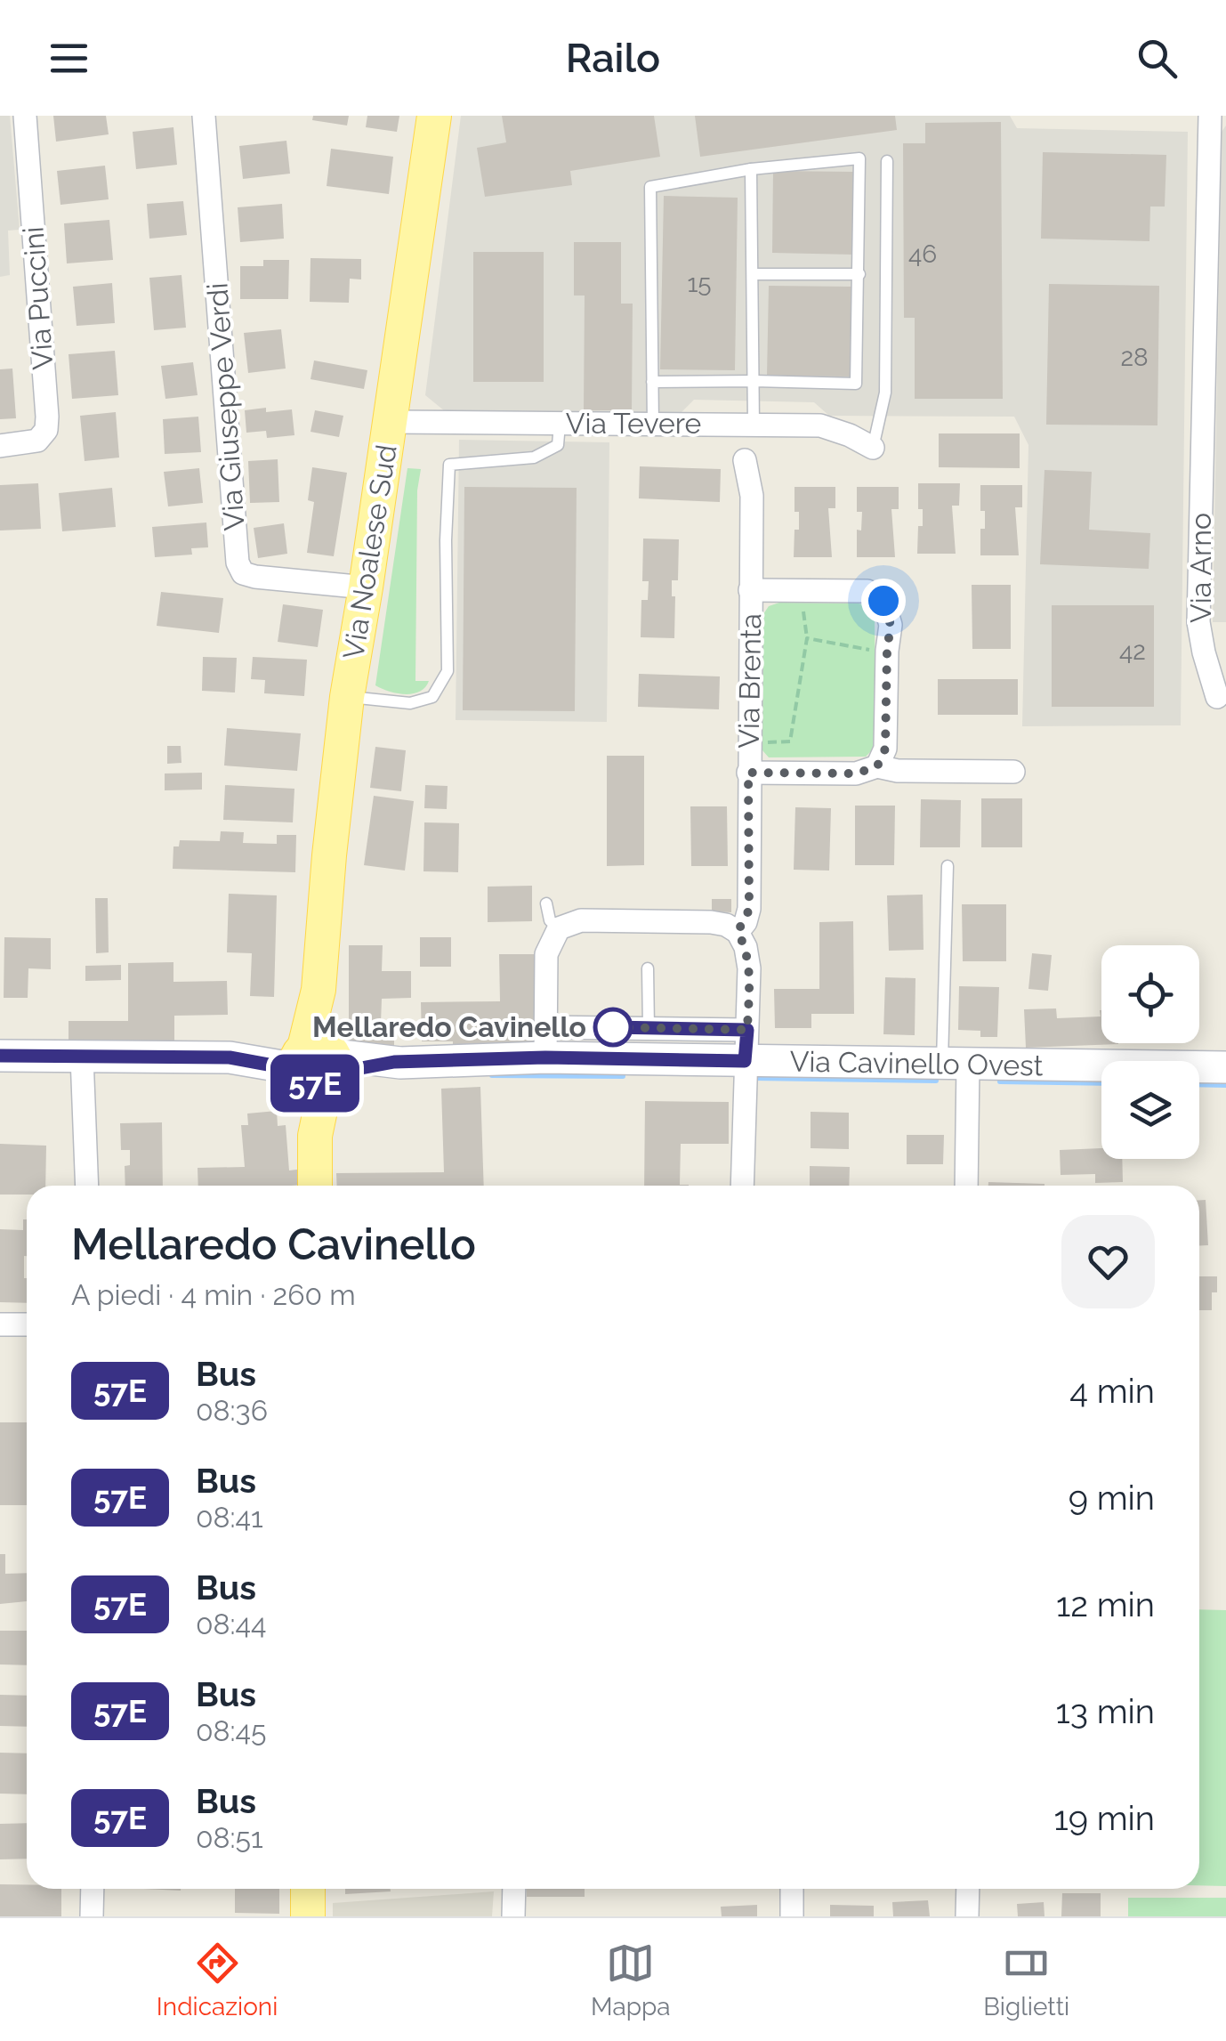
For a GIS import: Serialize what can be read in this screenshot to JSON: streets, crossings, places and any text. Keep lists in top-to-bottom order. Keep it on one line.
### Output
{"streets":{"main road":["Via Noalese Sud"],"street":["Via Puccini","Via Giuseppe Verdi","Via Tevere","Via Arno","Via Brenta","Via Cavinello Ovest"]},"crossings":[["Via Giuseppe Verdi","Via Noalese Sud"],["Via Tevere","Via Noalese Sud"],["Via Noalese Sud","Via Cavinello Ovest"]],"places":["Mellaredo Cavinello"],"lines":["bus line 57E"],"house_numbers":["46","15","28","42"],"page":{"header":"Railo","on_map":"57E","heading":["Mellaredo Cavinello","A piedi · 4 min · 260 m"],"list":[{"mark":"57E","name":"Bus","note":"08:36","value":"4 min"},{"mark":"57E","name":"Bus","note":"08:41","value":"9 min"},{"mark":"57E","name":"Bus","note":"08:44","value":"12 min"},{"mark":"57E","name":"Bus","note":"08:45","value":"13 min"},{"mark":"57E","name":"Bus","note":"08:51","value":"19 min"}],"tabs":["Indicazioni","Mappa","Biglietti"]}}
